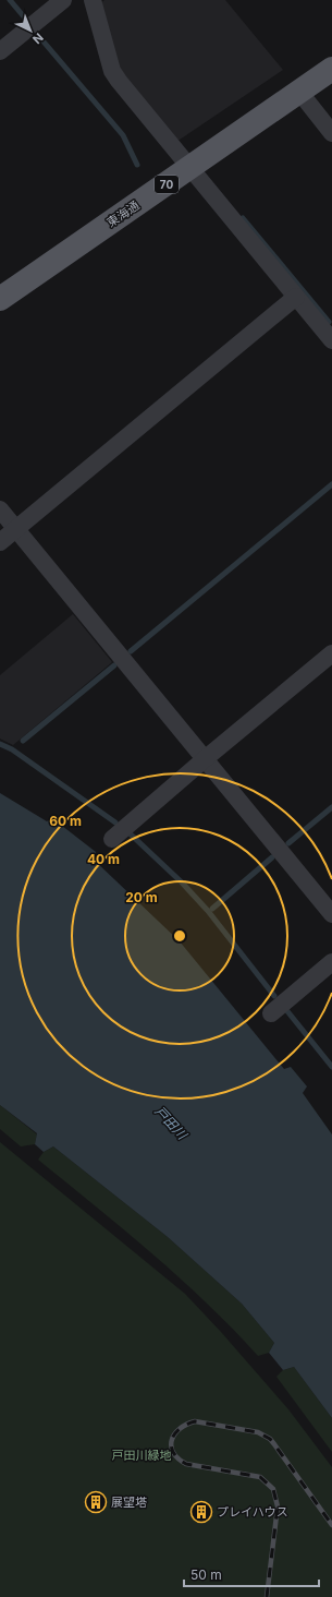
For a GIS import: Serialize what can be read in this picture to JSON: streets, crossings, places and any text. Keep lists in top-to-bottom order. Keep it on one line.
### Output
{"streets":{"main road":["70","東海通"]},"water":["戸田川"],"parks":["戸田川緑地"],"places":{"building":["展望塔","プレイハウス"]},"scale_bar":"50 m","north":"bottom right","rings":["60 m","40 m","20 m"]}
